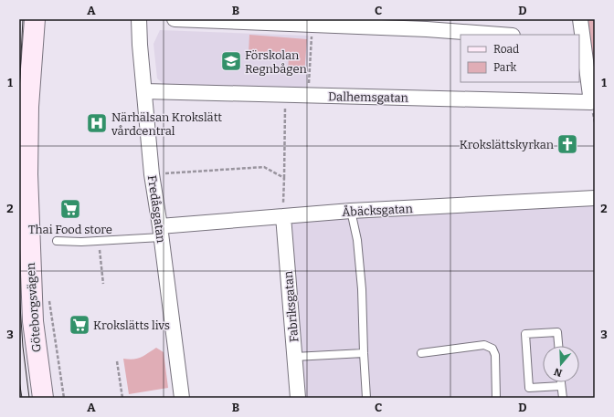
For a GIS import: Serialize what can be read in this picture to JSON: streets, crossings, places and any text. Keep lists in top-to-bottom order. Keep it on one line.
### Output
{"streets":{"main road":["Göteborgsvägen"],"street":["Dalhemsgatan","Fredåsgatan","Åbäcksgatan","Fabriksgatan"]},"crossings":[["Dalhemsgatan","Fredåsgatan"],["Fredåsgatan","Åbäcksgatan"],["Åbäcksgatan","Fabriksgatan"]],"places":{"school or university":["Förskolan Regnbågen"],"hospital":["Närhälsan Krokslätt vårdcentral"],"church":["Krokslättskyrkan"],"supermarket":["Thai Food store","Krokslätts livs"]},"legend":["Road","Park"],"north":"bottom","grid":{"columns":["A","B","C","D"],"rows":["1","2","3"]}}
